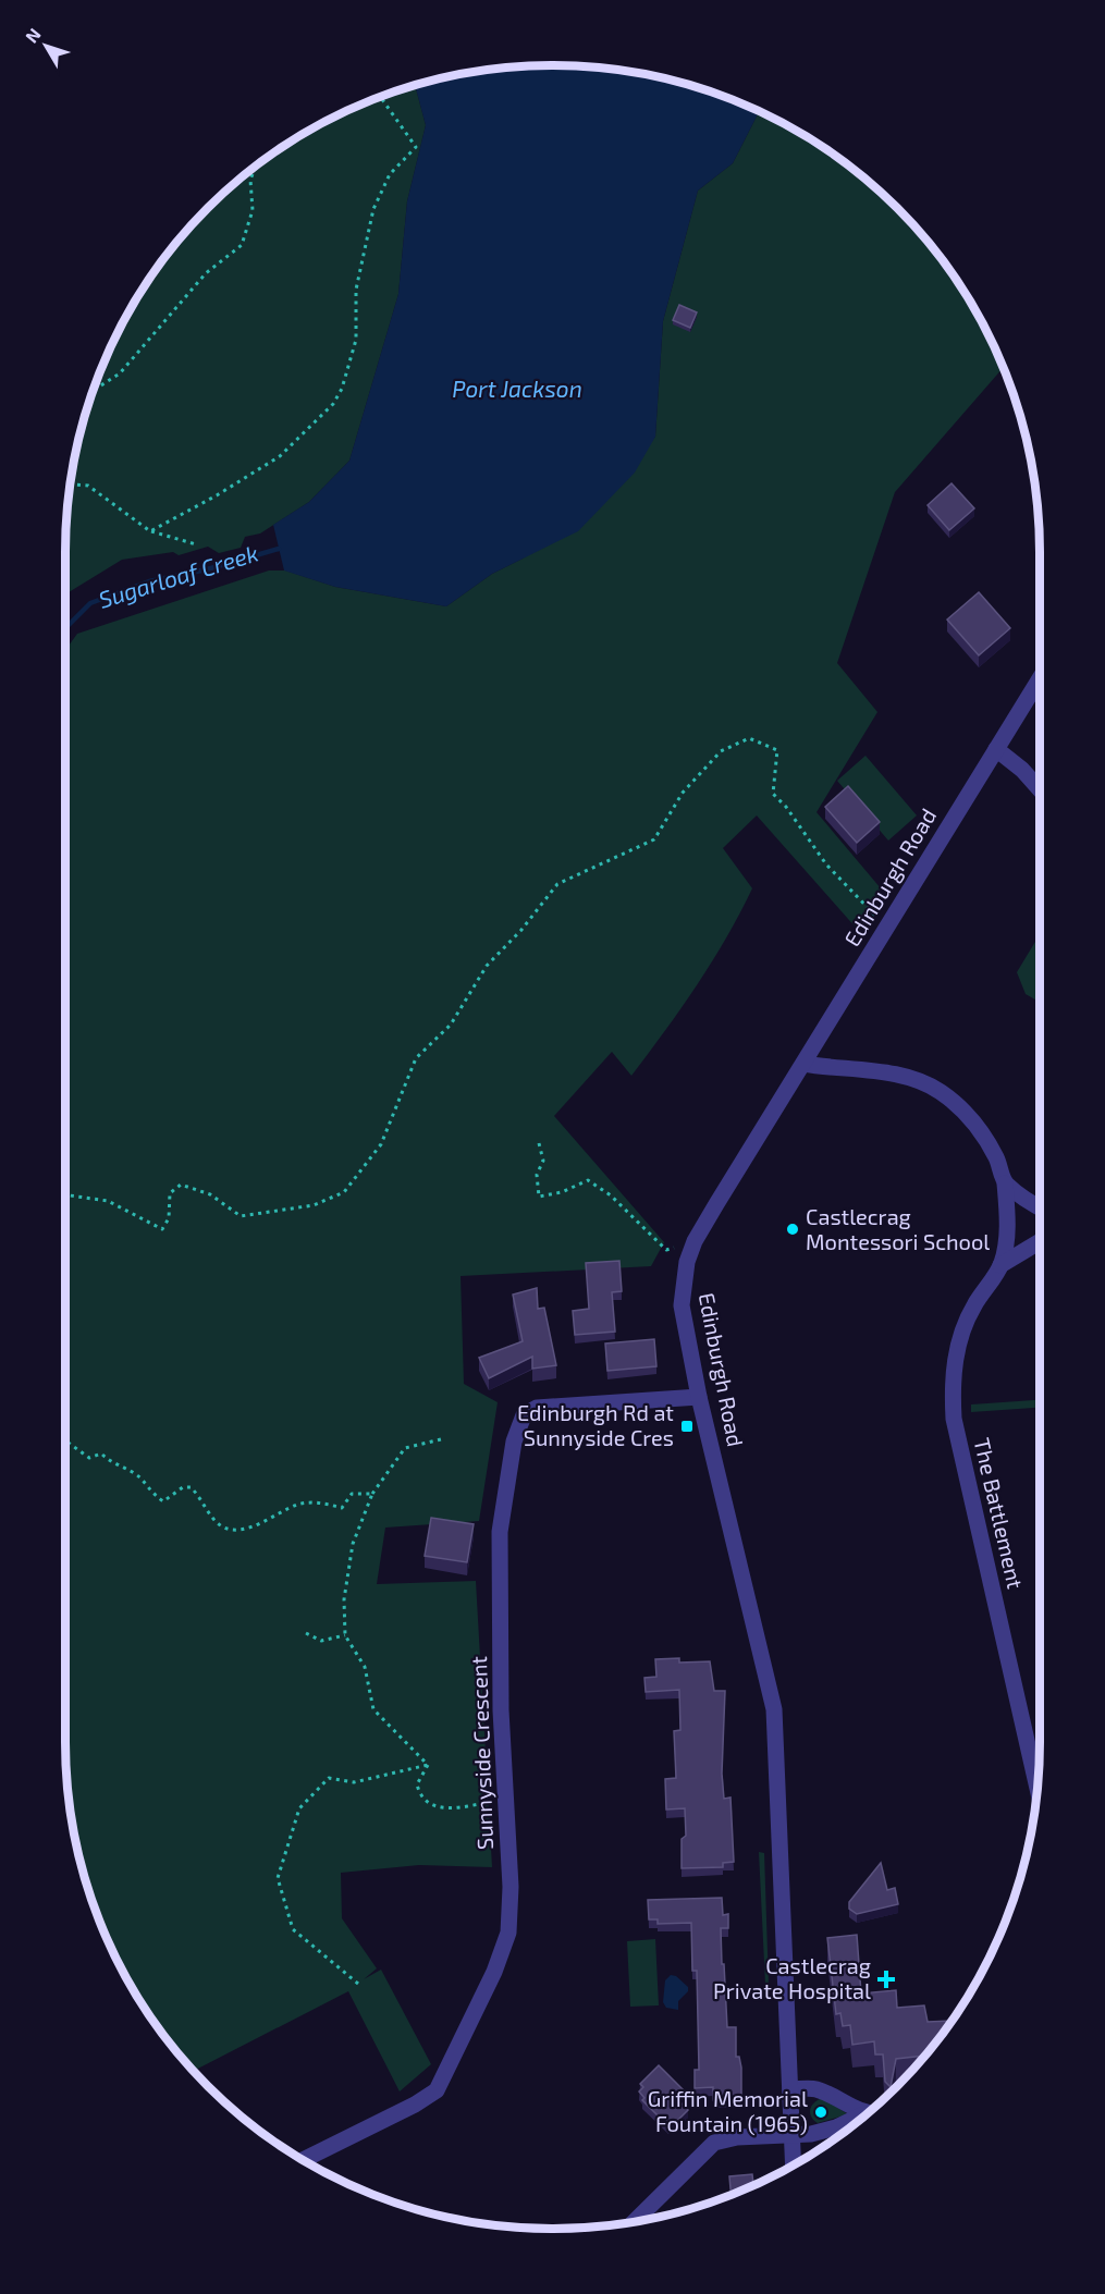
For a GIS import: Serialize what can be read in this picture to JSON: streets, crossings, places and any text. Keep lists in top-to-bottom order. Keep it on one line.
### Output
{"streets":{"street":["Edinburgh Road","The Battlement","Sunnyside Crescent"]},"crossings":[["Edinburgh Road","The Battlement"],["Edinburgh Road","Sunnyside Crescent"]],"water":["Port Jackson","Sugarloaf Creek"],"places":{"other":["Castlecrag Montessori School","Griffin Memorial Fountain (1965)"],"transit":["Edinburgh Rd at Sunnyside Cres"],"health":["Castlecrag Private Hospital"]},"north":"top left"}
